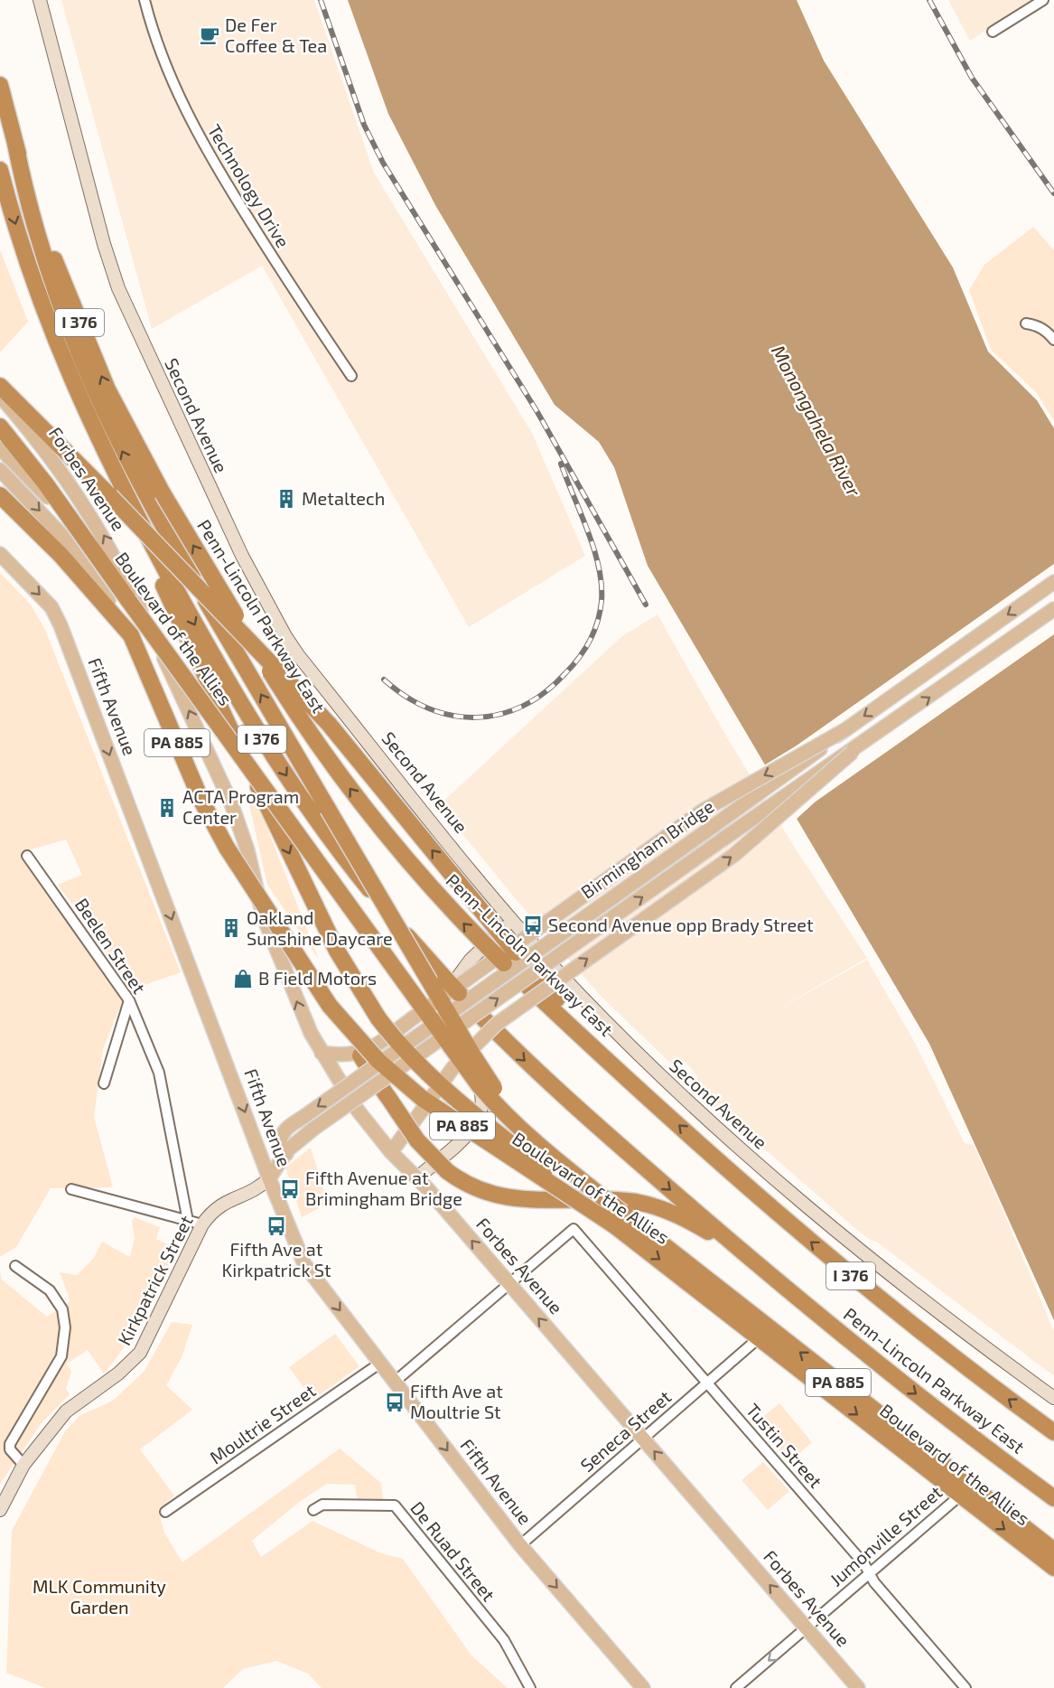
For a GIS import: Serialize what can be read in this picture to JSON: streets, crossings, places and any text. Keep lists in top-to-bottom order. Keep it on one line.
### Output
{"streets":{"highway":["I 376","Penn-Lincoln Parkway East","Boulevard of the Allies","PA 885"],"main road":["Second Avenue","Forbes Avenue","Fifth Avenue","Birmingham Bridge","Kirkpatrick Street"],"street":["Technology Drive","Beelen Street","Moultrie Street","Seneca Street","Tustin Street","Jumonville Street","De Ruad Street"]},"crossings":[["Forbes Avenue","Seneca Street"],["Forbes Avenue","Tustin Street"],["Forbes Avenue","Jumonville Street"],["Boulevard of the Allies","Jumonville Street"],["Fifth Avenue","Birmingham Bridge"],["Fifth Avenue","Kirkpatrick Street"],["Fifth Avenue","Moultrie Street"],["Fifth Avenue","Seneca Street"],["Birmingham Bridge","Kirkpatrick Street"],["Seneca Street","Tustin Street"],["Tustin Street","Jumonville Street"]],"one_way":["Forbes Avenue","Fifth Avenue"],"water":["Monongahela River"],"parks":["MLK Community Garden"],"places":{"cafe":["De Fer Coffee & Tea"],"building":["Metaltech","ACTA Program Center","Oakland Sunshine Daycare"],"bus stop":["Second Avenue opp Brady Street","Fifth Avenue at Brimingham Bridge","Fifth Ave at Kirkpatrick St","Fifth Ave at Moultrie St"],"shop":["B Field Motors"]}}
